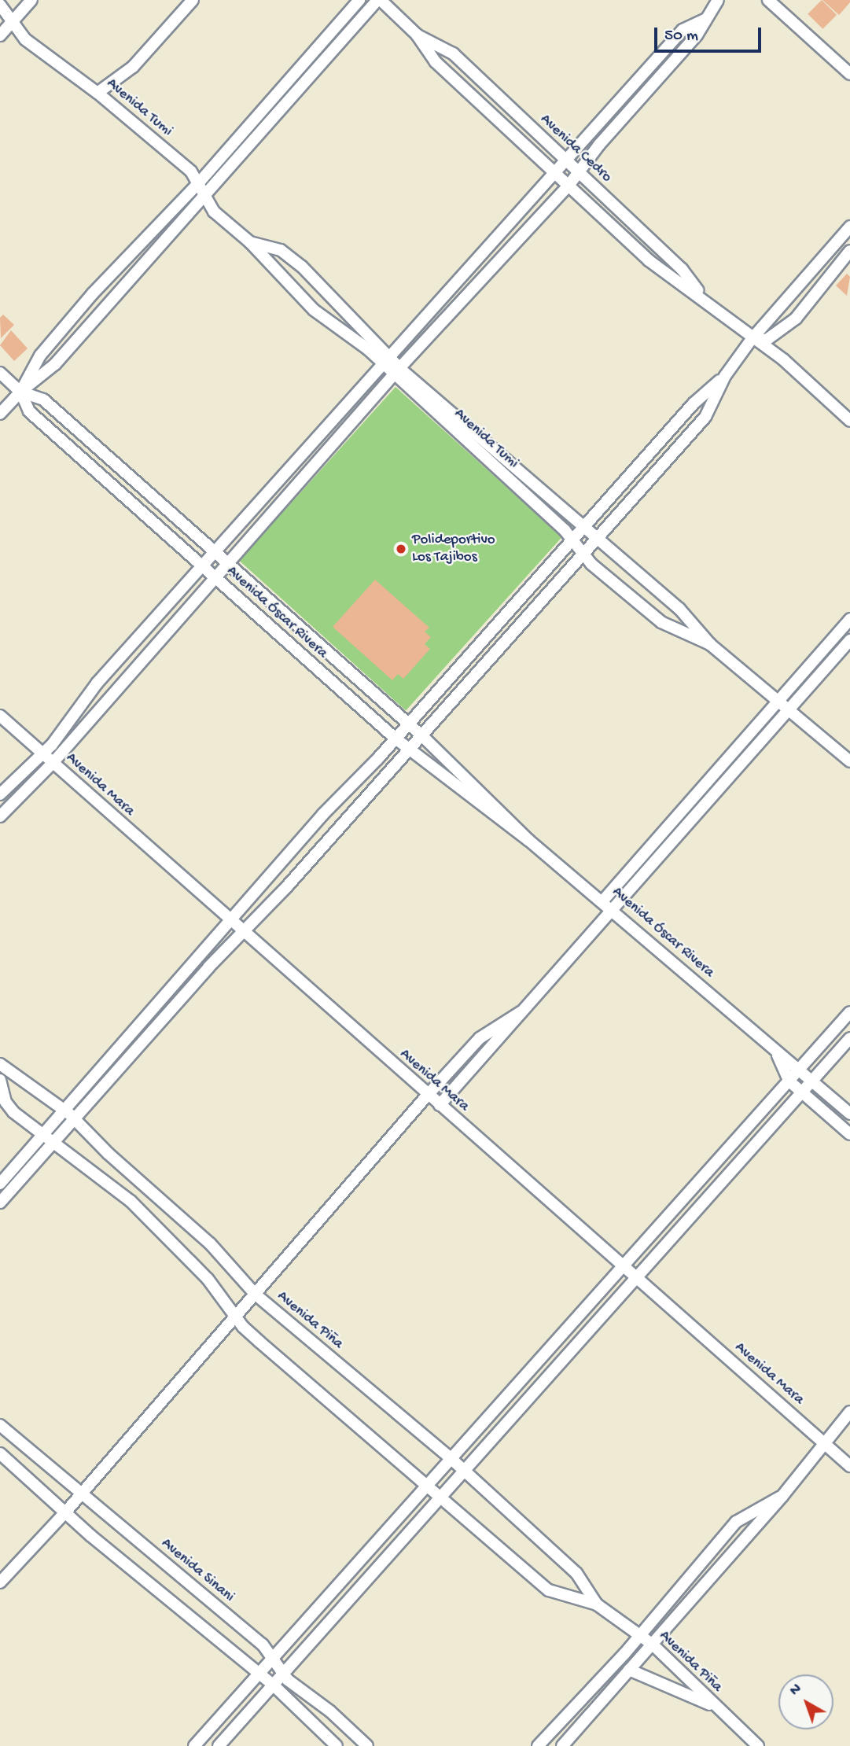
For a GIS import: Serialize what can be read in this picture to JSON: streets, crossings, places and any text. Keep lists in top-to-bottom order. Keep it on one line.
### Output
{"streets":{"street":["Avenida Tumi","Avenida Cedro","Avenida Óscar Rivera","Avenida Mara","Avenida Piña","Avenida Sinani"]},"places":["Polideportivo Los Tajibos"],"scale_bar":"50 m","north":"top left"}
